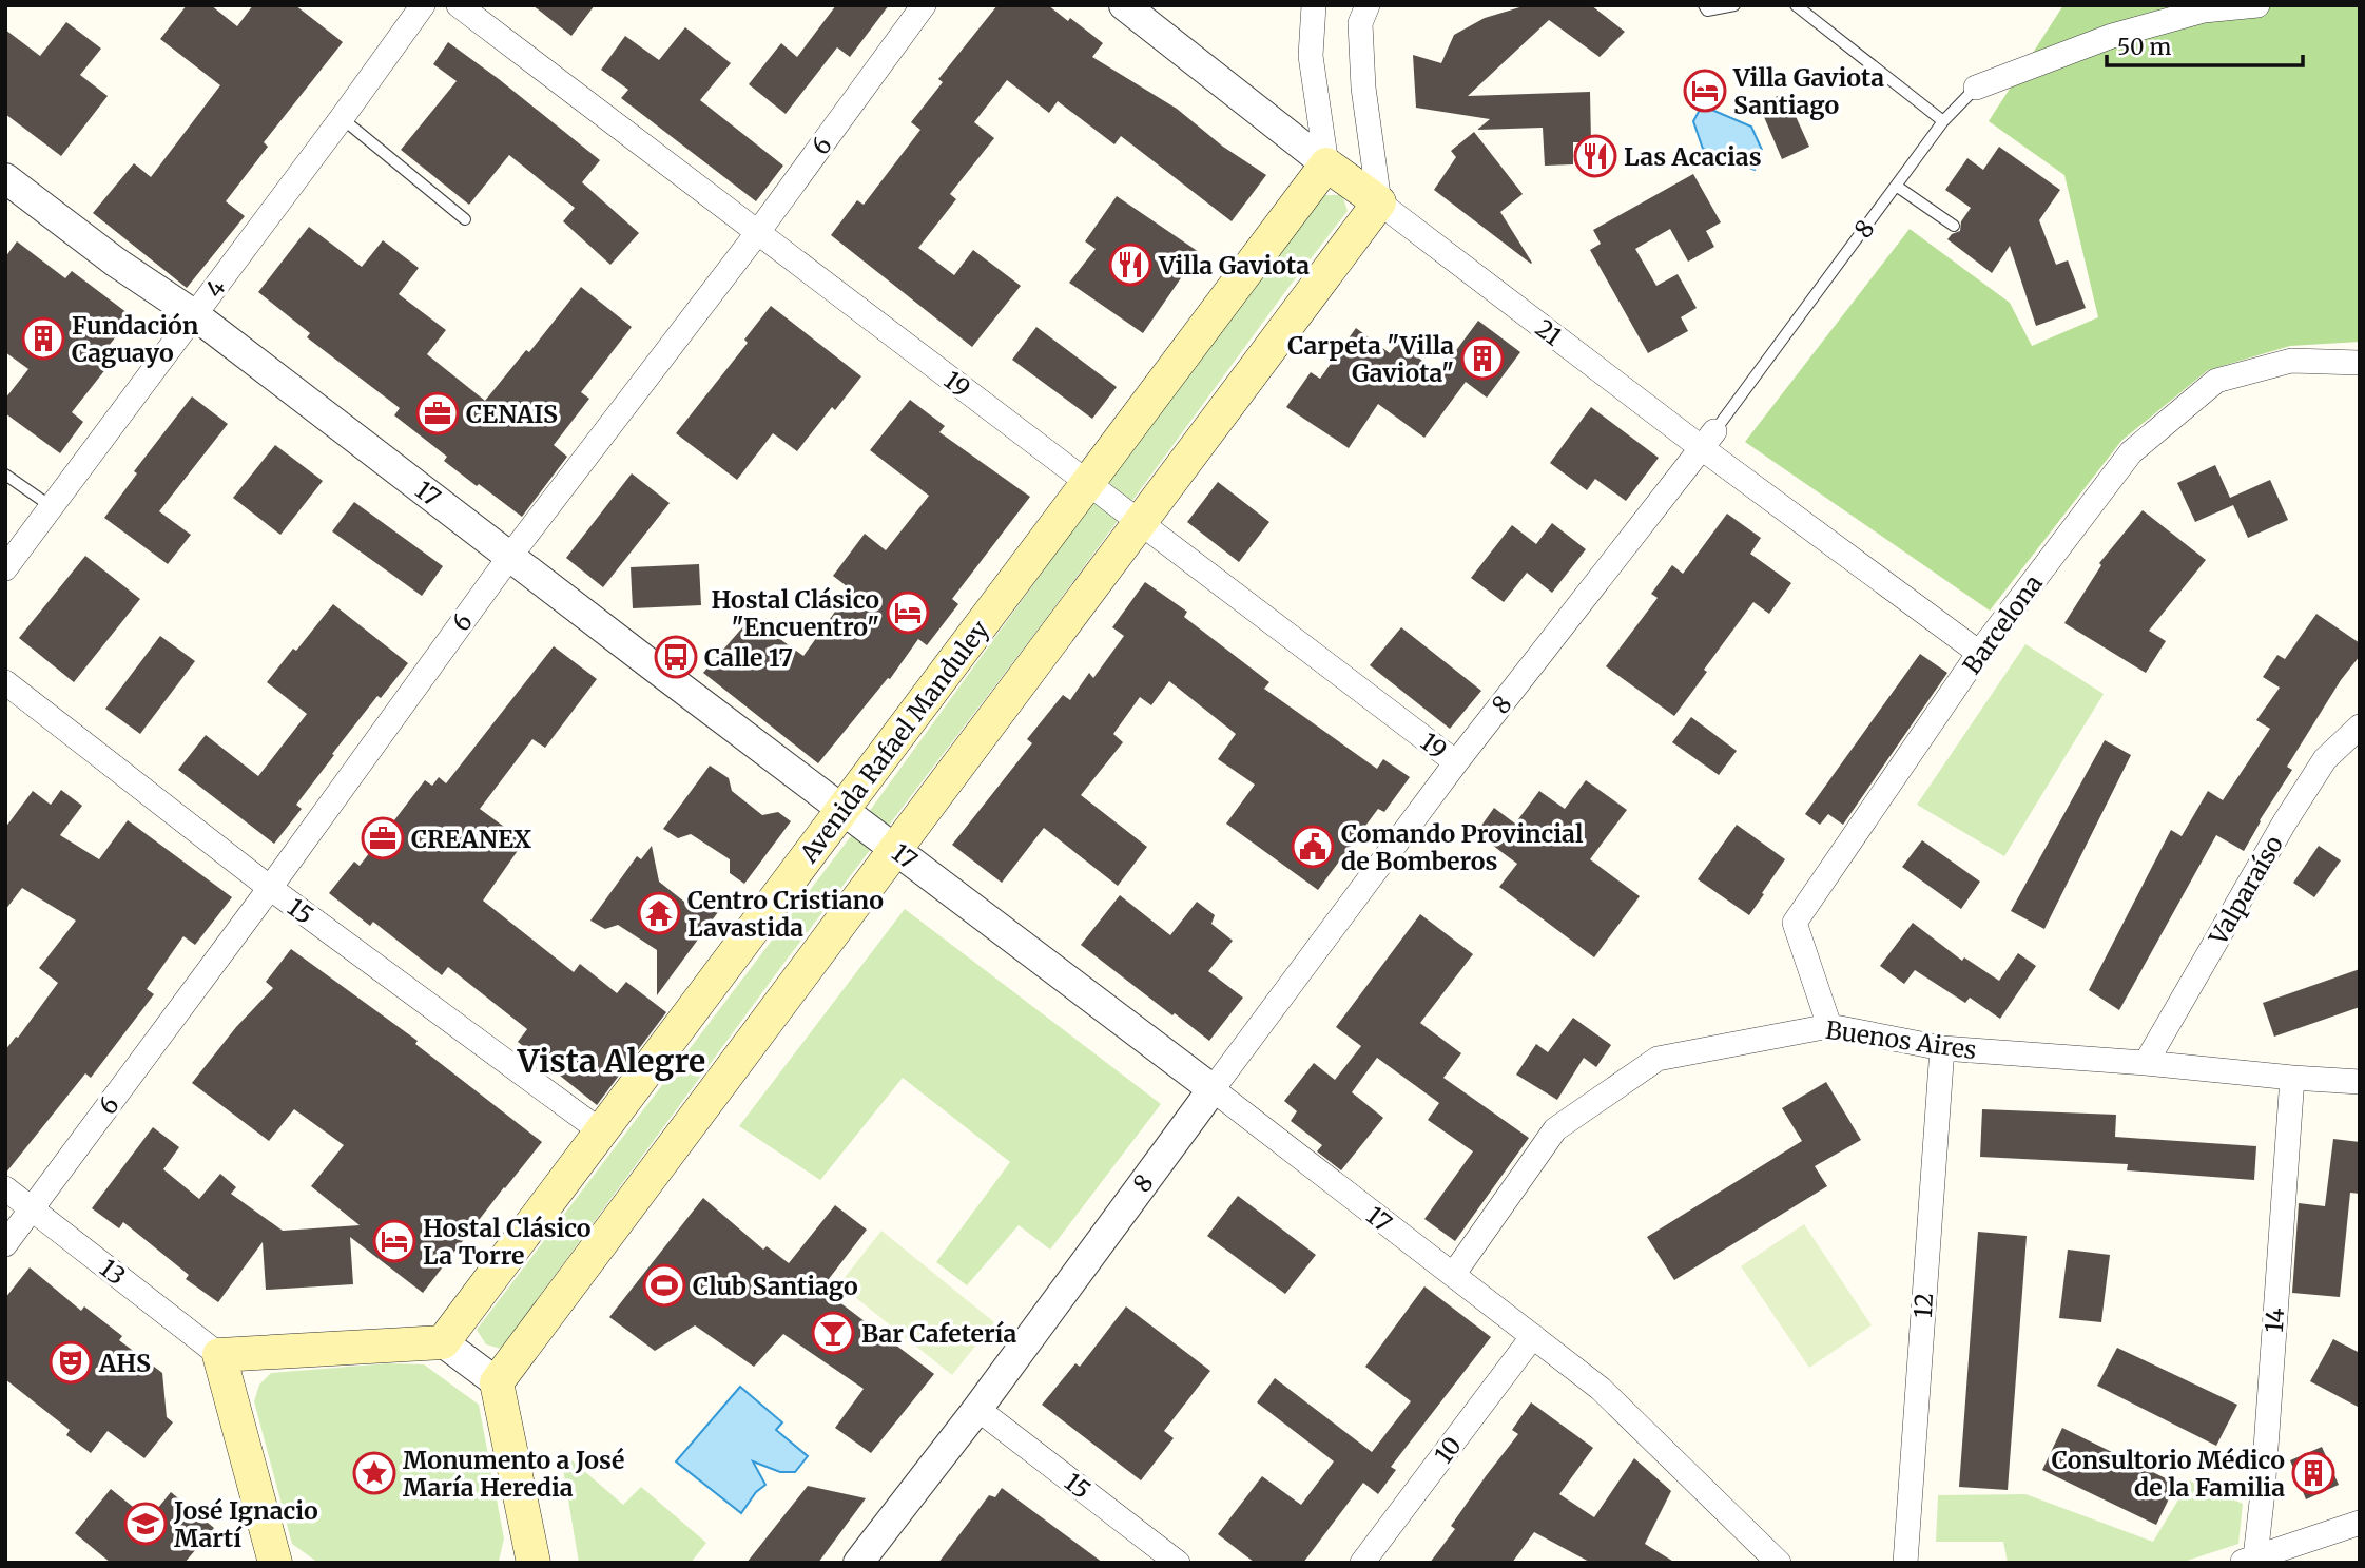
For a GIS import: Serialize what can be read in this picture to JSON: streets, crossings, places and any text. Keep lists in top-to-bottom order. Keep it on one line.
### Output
{"streets":{"main road":["21","Avenida Rafael Manduley"],"street":["6","8","4","19","17","Barcelona","Valparaíso","15","Buenos Aires","13","12","14","10"]},"crossings":[["6","19"],["6","17"],["6","15"],["6","13"],["8","21"],["8","19"],["8","17"],["8","15"],["4","17"],["21","Barcelona"],["21","Avenida Rafael Manduley"],["19","Avenida Rafael Manduley"],["17","Avenida Rafael Manduley"],["17","Buenos Aires"],["17","10"],["Barcelona","Buenos Aires"],["Avenida Rafael Manduley","15"],["Valparaíso","Buenos Aires"],["Buenos Aires","12"],["Buenos Aires","14"]],"districts":["Vista Alegre"],"places":{"hotel":["Villa Gaviota Santiago","Hostal Clásico \"Encuentro\"","Hostal Clásico La Torre"],"restaurant":["Las Acacias","Villa Gaviota"],"building":["Fundación Caguayo","Carpeta \"Villa Gaviota\"","Consultorio Médico de la Familia"],"office":["CENAIS","CREANEX"],"bus stop":["Calle 17"],"public building":["Comando Provincial de Bomberos"],"temple":["Centro Cristiano Lavastida"],"sports":["Club Santiago"],"bar":["Bar Cafetería"],"theatre":["AHS"],"place":["Monumento a José María Heredia"],"school or university":["José Ignacio Martí"]},"scale_bar":"50 m"}
